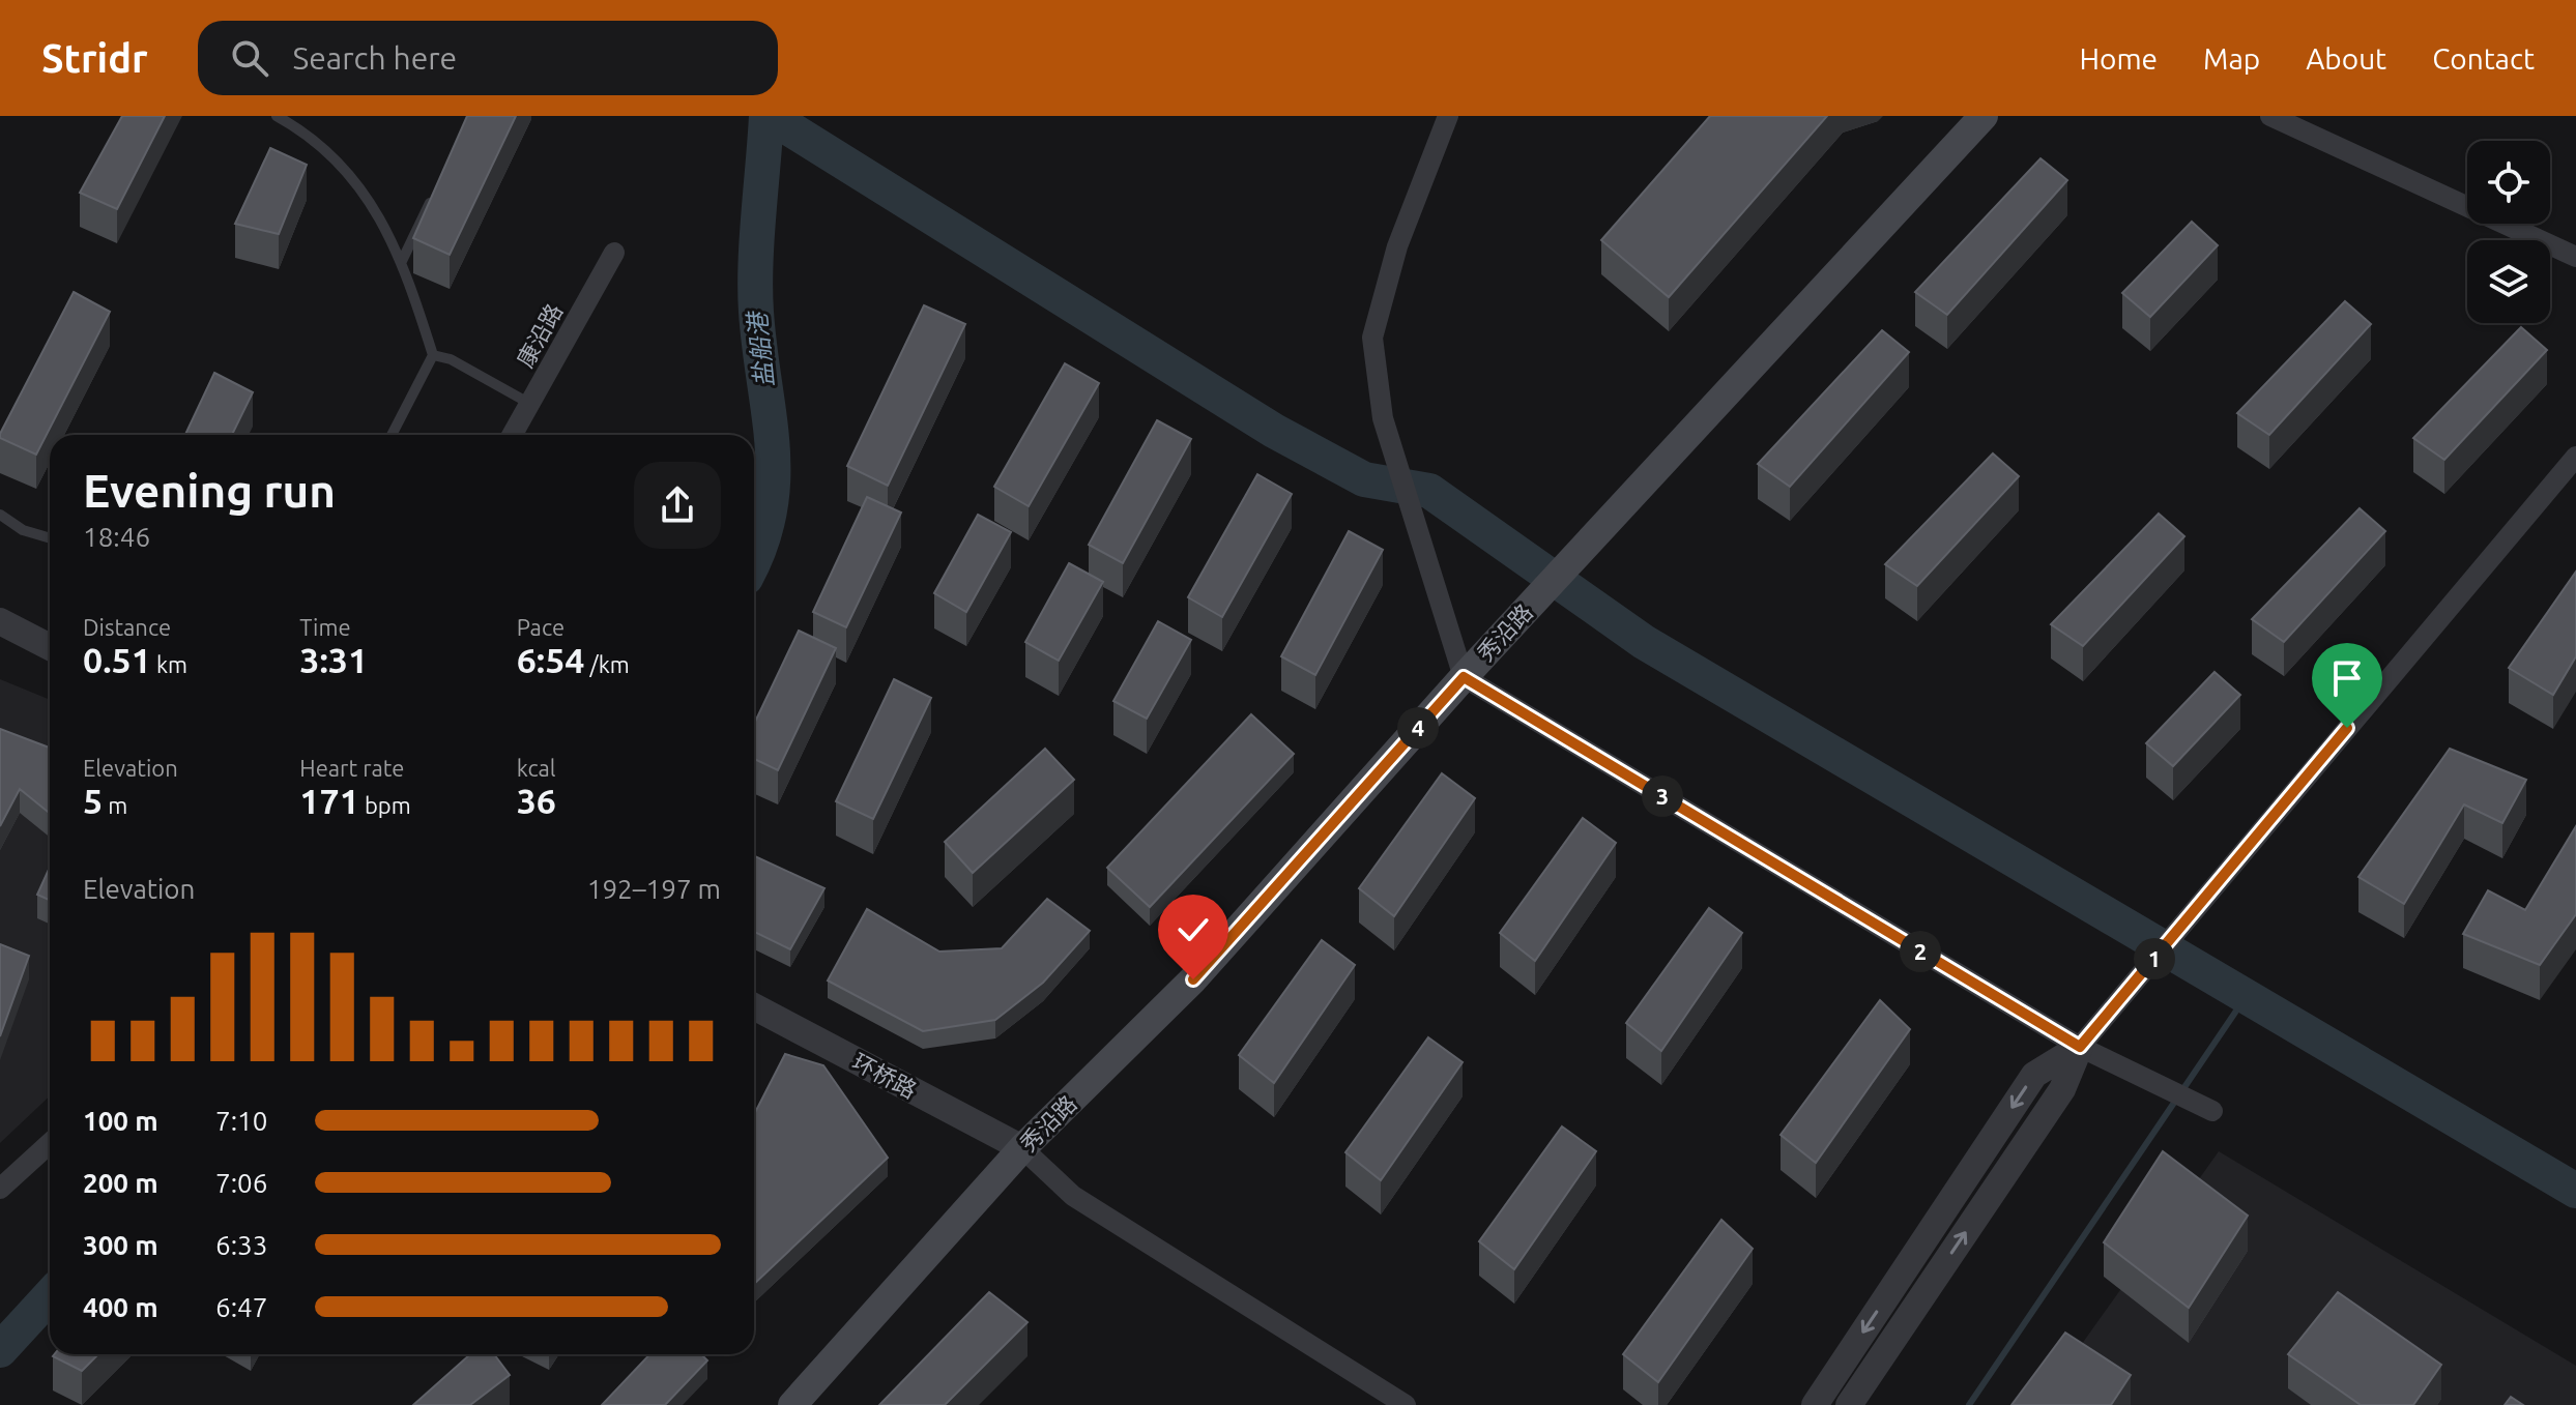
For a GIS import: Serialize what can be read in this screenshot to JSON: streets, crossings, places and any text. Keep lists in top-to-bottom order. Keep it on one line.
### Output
{"streets":{"main road":["秀沿路"],"street":["康沿路","环桥路"]},"crossings":[["秀沿路","环桥路"]],"water":["盐船港"],"page":{"header":"Stridr","search":"Search here","nav":["Home","Map","About","Contact"],"heading":["Evening run","18:46"],"stats":[["Distance","0.51 km"],["Time","3:31"],["Pace","6:54 /km"],["Elevation","5 m"],["Heart rate","171 bpm"],["kcal","36"]],"pins":["4","3","2","1"],"chart":["Elevation","192–197 m"],"list":[{"name":"100 m","note":"7:10"},{"name":"200 m","note":"7:06"},{"name":"300 m","note":"6:33"},{"name":"400 m","note":"6:47"}]}}
